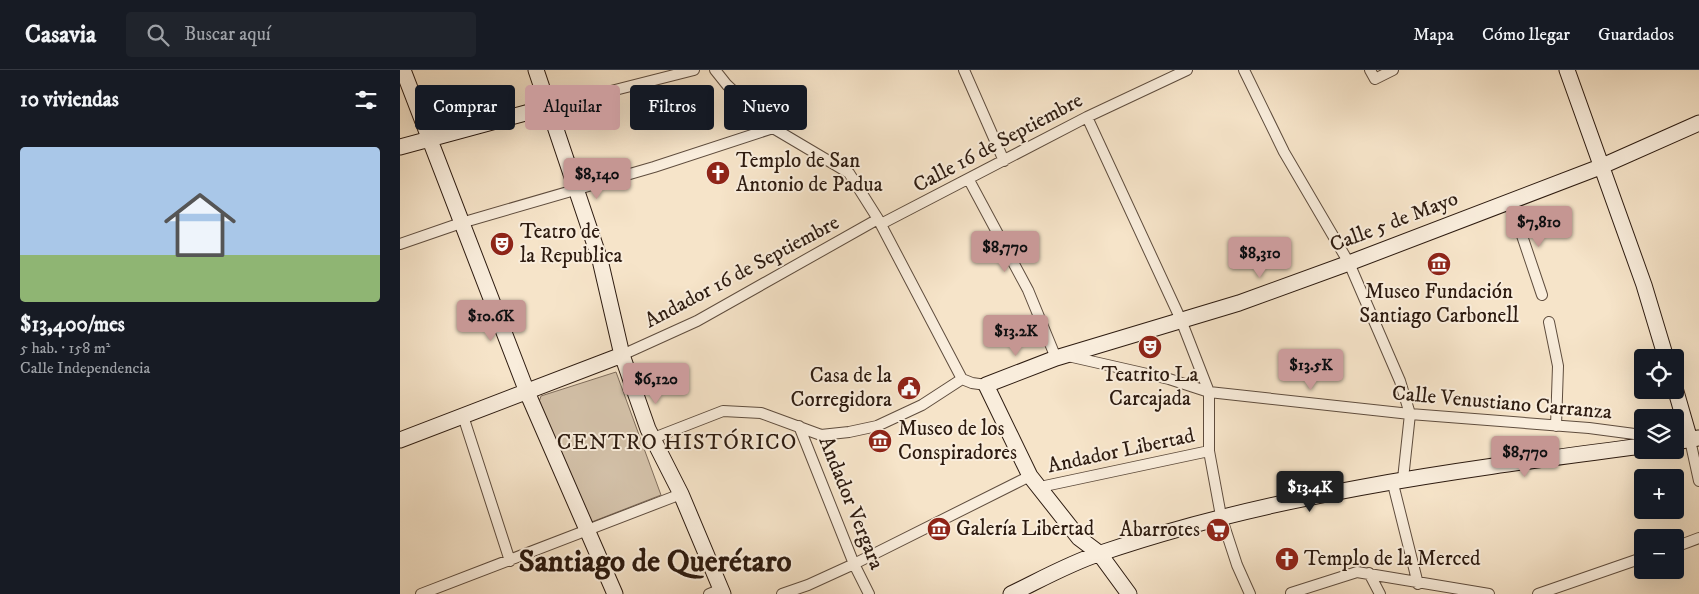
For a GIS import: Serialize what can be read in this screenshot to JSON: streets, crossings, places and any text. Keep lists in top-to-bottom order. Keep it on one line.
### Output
{"streets":{"street":["Calle 16 de Septiembre","Calle 5 de Mayo","Andador 16 de Septiembre","Calle Venustiano Carranza","Andador Libertad","Andador Vergara"]},"crossings":[["Calle 16 de Septiembre","Andador 16 de Septiembre"],["Calle 5 de Mayo","Calle Venustiano Carranza"],["Andador Libertad","Andador Vergara"]],"districts":["CENTRO HISTÓRICO","Santiago de Querétaro"],"places":{"church":["Templo de San Antonio de Padua","Templo de la Merced"],"theatre":["Teatro de la Republica","Teatrito La Carcajada"],"museum":["Museo Fundación Santiago Carbonell","Museo de los Conspiradores","Galería Libertad"],"public building":["Casa de la Corregidora"],"supermarket":["Abarrotes"]},"page":{"header":"Casavia","search":"Buscar aquí","nav":["Mapa","Cómo llegar","Guardados"],"heading":"10 viviendas","chip":["Comprar","Alquilar","Filtros","Nuevo"],"list":[{"name":"$13,400/mes","note":"5 hab. · 158 m² · Calle Independencia"}],"price":["$8,140","$7,810","$8,770","$8,310","$10.6K","$13.2K","$13.5K","$6,120","$8,770","$13.4K"],"map_buttons":["+","−"]}}
